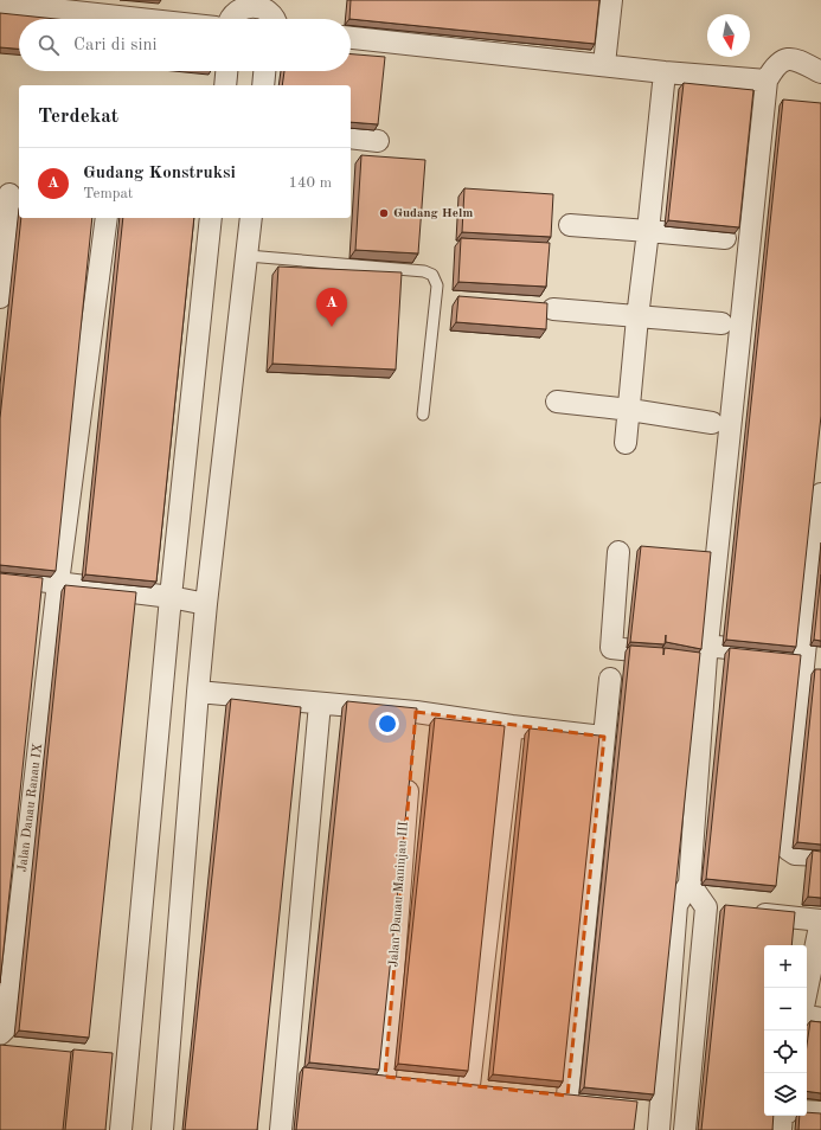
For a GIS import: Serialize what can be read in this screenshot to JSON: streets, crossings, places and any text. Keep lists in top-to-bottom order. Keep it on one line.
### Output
{"streets":{"street":["Jalan Danau Ranau IX","Jalan Danau Maninjau III"]},"places":["Gudang Helm"],"north":"bottom","page":{"search":"Cari di sini","heading":"Terdekat","list":[{"mark":"A","name":"Gudang Konstruksi","note":"Tempat","value":"140 m"}],"pins":"A","map_buttons":["+","−"]}}
